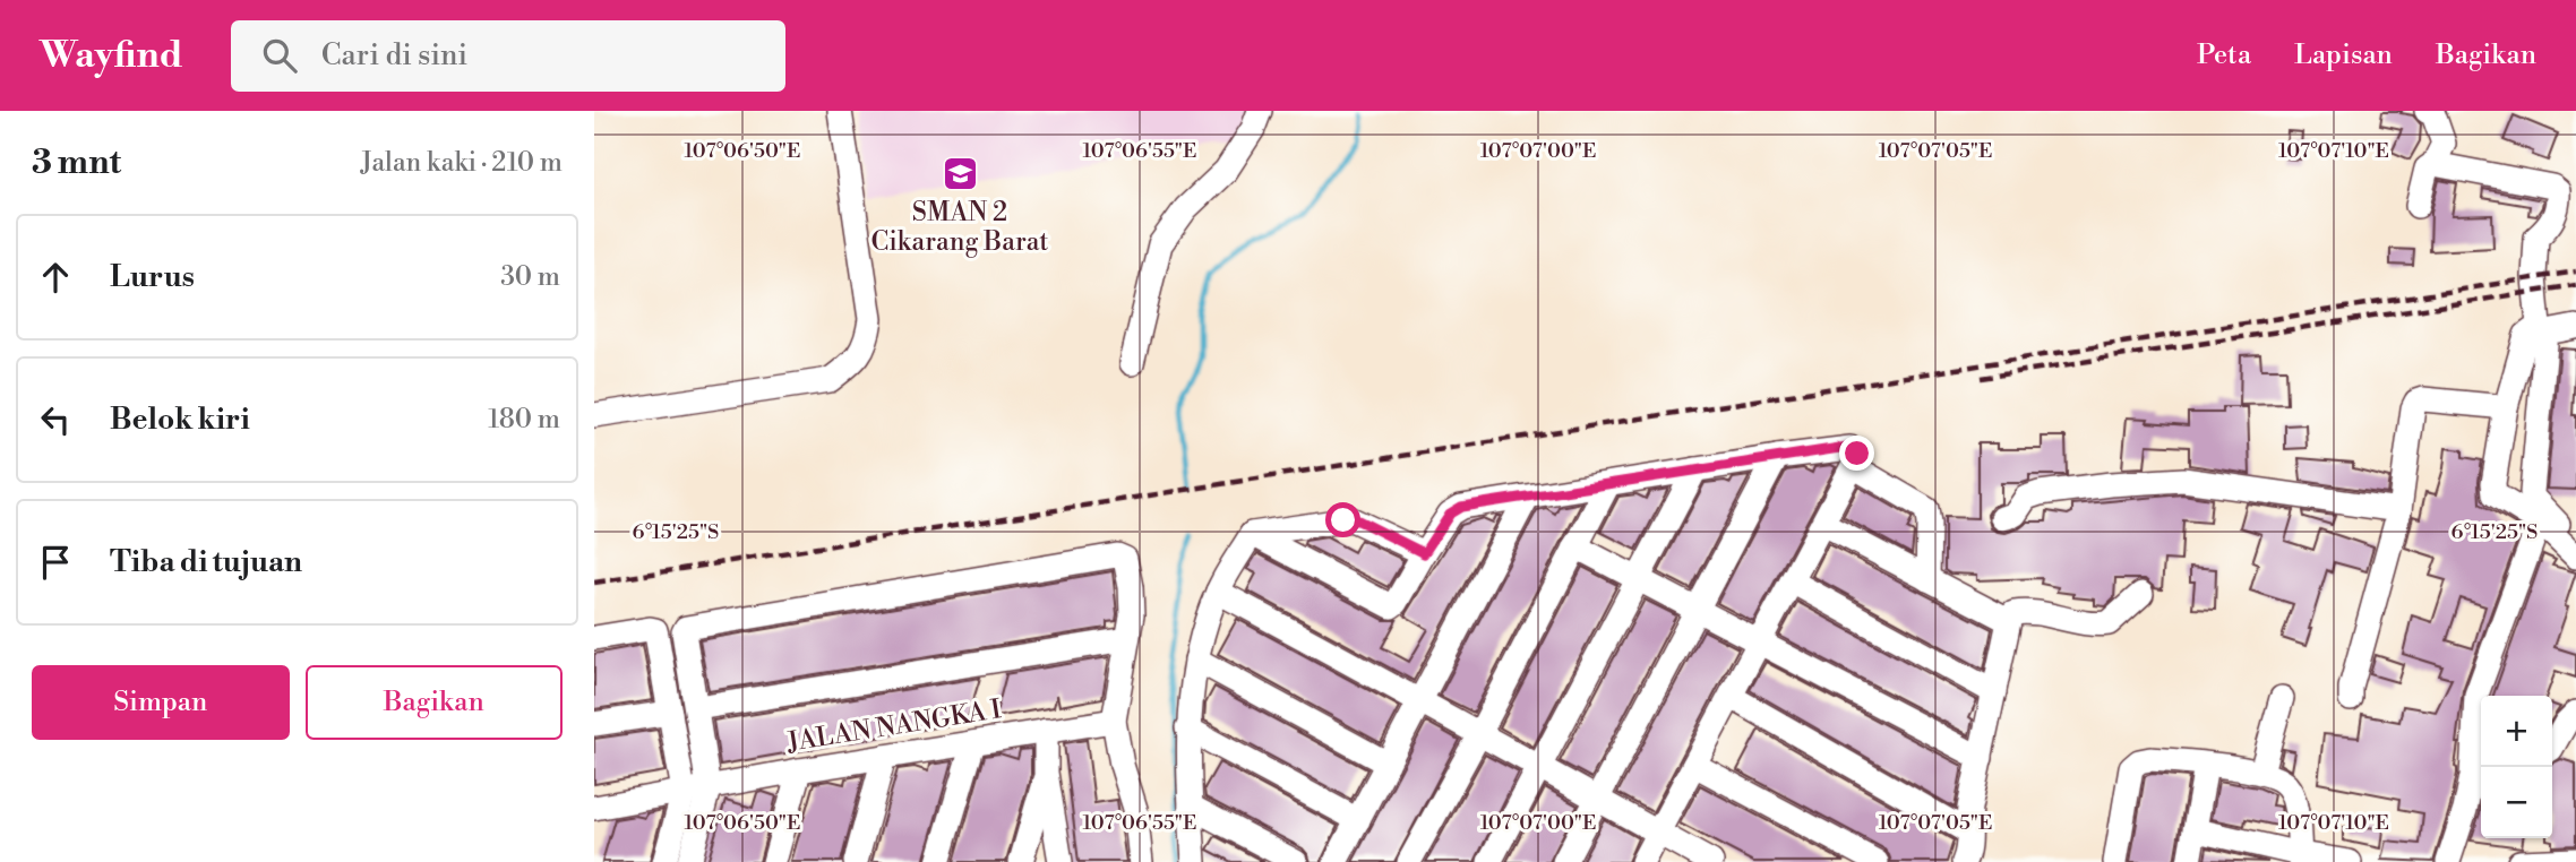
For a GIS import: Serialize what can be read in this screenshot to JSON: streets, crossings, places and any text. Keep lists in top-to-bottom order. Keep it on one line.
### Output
{"streets":{"street":["JALAN NANGKA I"]},"places":{"school or university":["SMAN 2 Cikarang Barat"]},"page":{"header":"Wayfind","search":"Cari di sini","nav":["Peta","Lapisan","Bagikan"],"heading":["3 mnt","Jalan kaki · 210 m"],"list":[["Lurus","30 m"],["Belok kiri","180 m"],"Tiba di tujuan"],"buttons":["Simpan","Bagikan"],"map_buttons":["+","−"]},"coordinates":["107°06'50\"E","107°06'55\"E","107°07'00\"E","107°07'05\"E","107°07'10\"E","6°15'25\"S"]}
